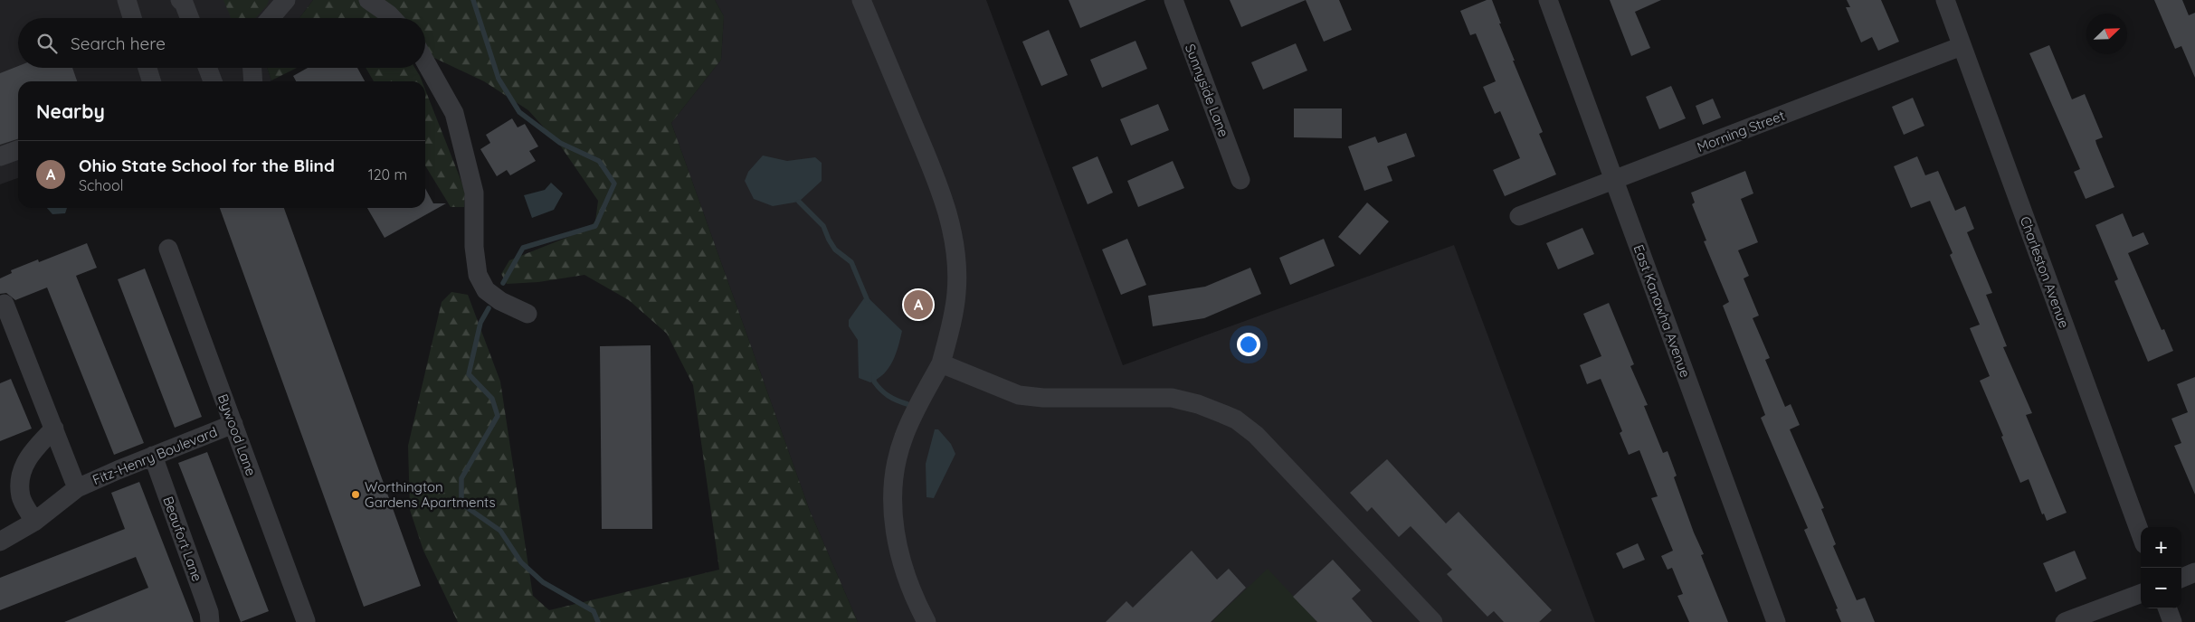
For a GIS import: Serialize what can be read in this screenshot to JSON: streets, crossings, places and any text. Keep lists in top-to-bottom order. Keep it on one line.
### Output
{"streets":{"street":["Sunnyside Lane","Morning Street","Charleston Avenue","East Kanawha Avenue","Bywood Lane","Fitz-Henry Boulevard","Beaufort Lane"]},"crossings":[["Morning Street","Charleston Avenue"],["Morning Street","East Kanawha Avenue"],["Bywood Lane","Fitz-Henry Boulevard"],["Fitz-Henry Boulevard","Beaufort Lane"]],"places":["Worthington Gardens Apartments"],"north":"top right","page":{"search":"Search here","heading":"Nearby","list":[{"mark":"A","name":"Ohio State School for the Blind","note":"School","value":"120 m"}],"pins":"A","map_buttons":["+","−"]}}
